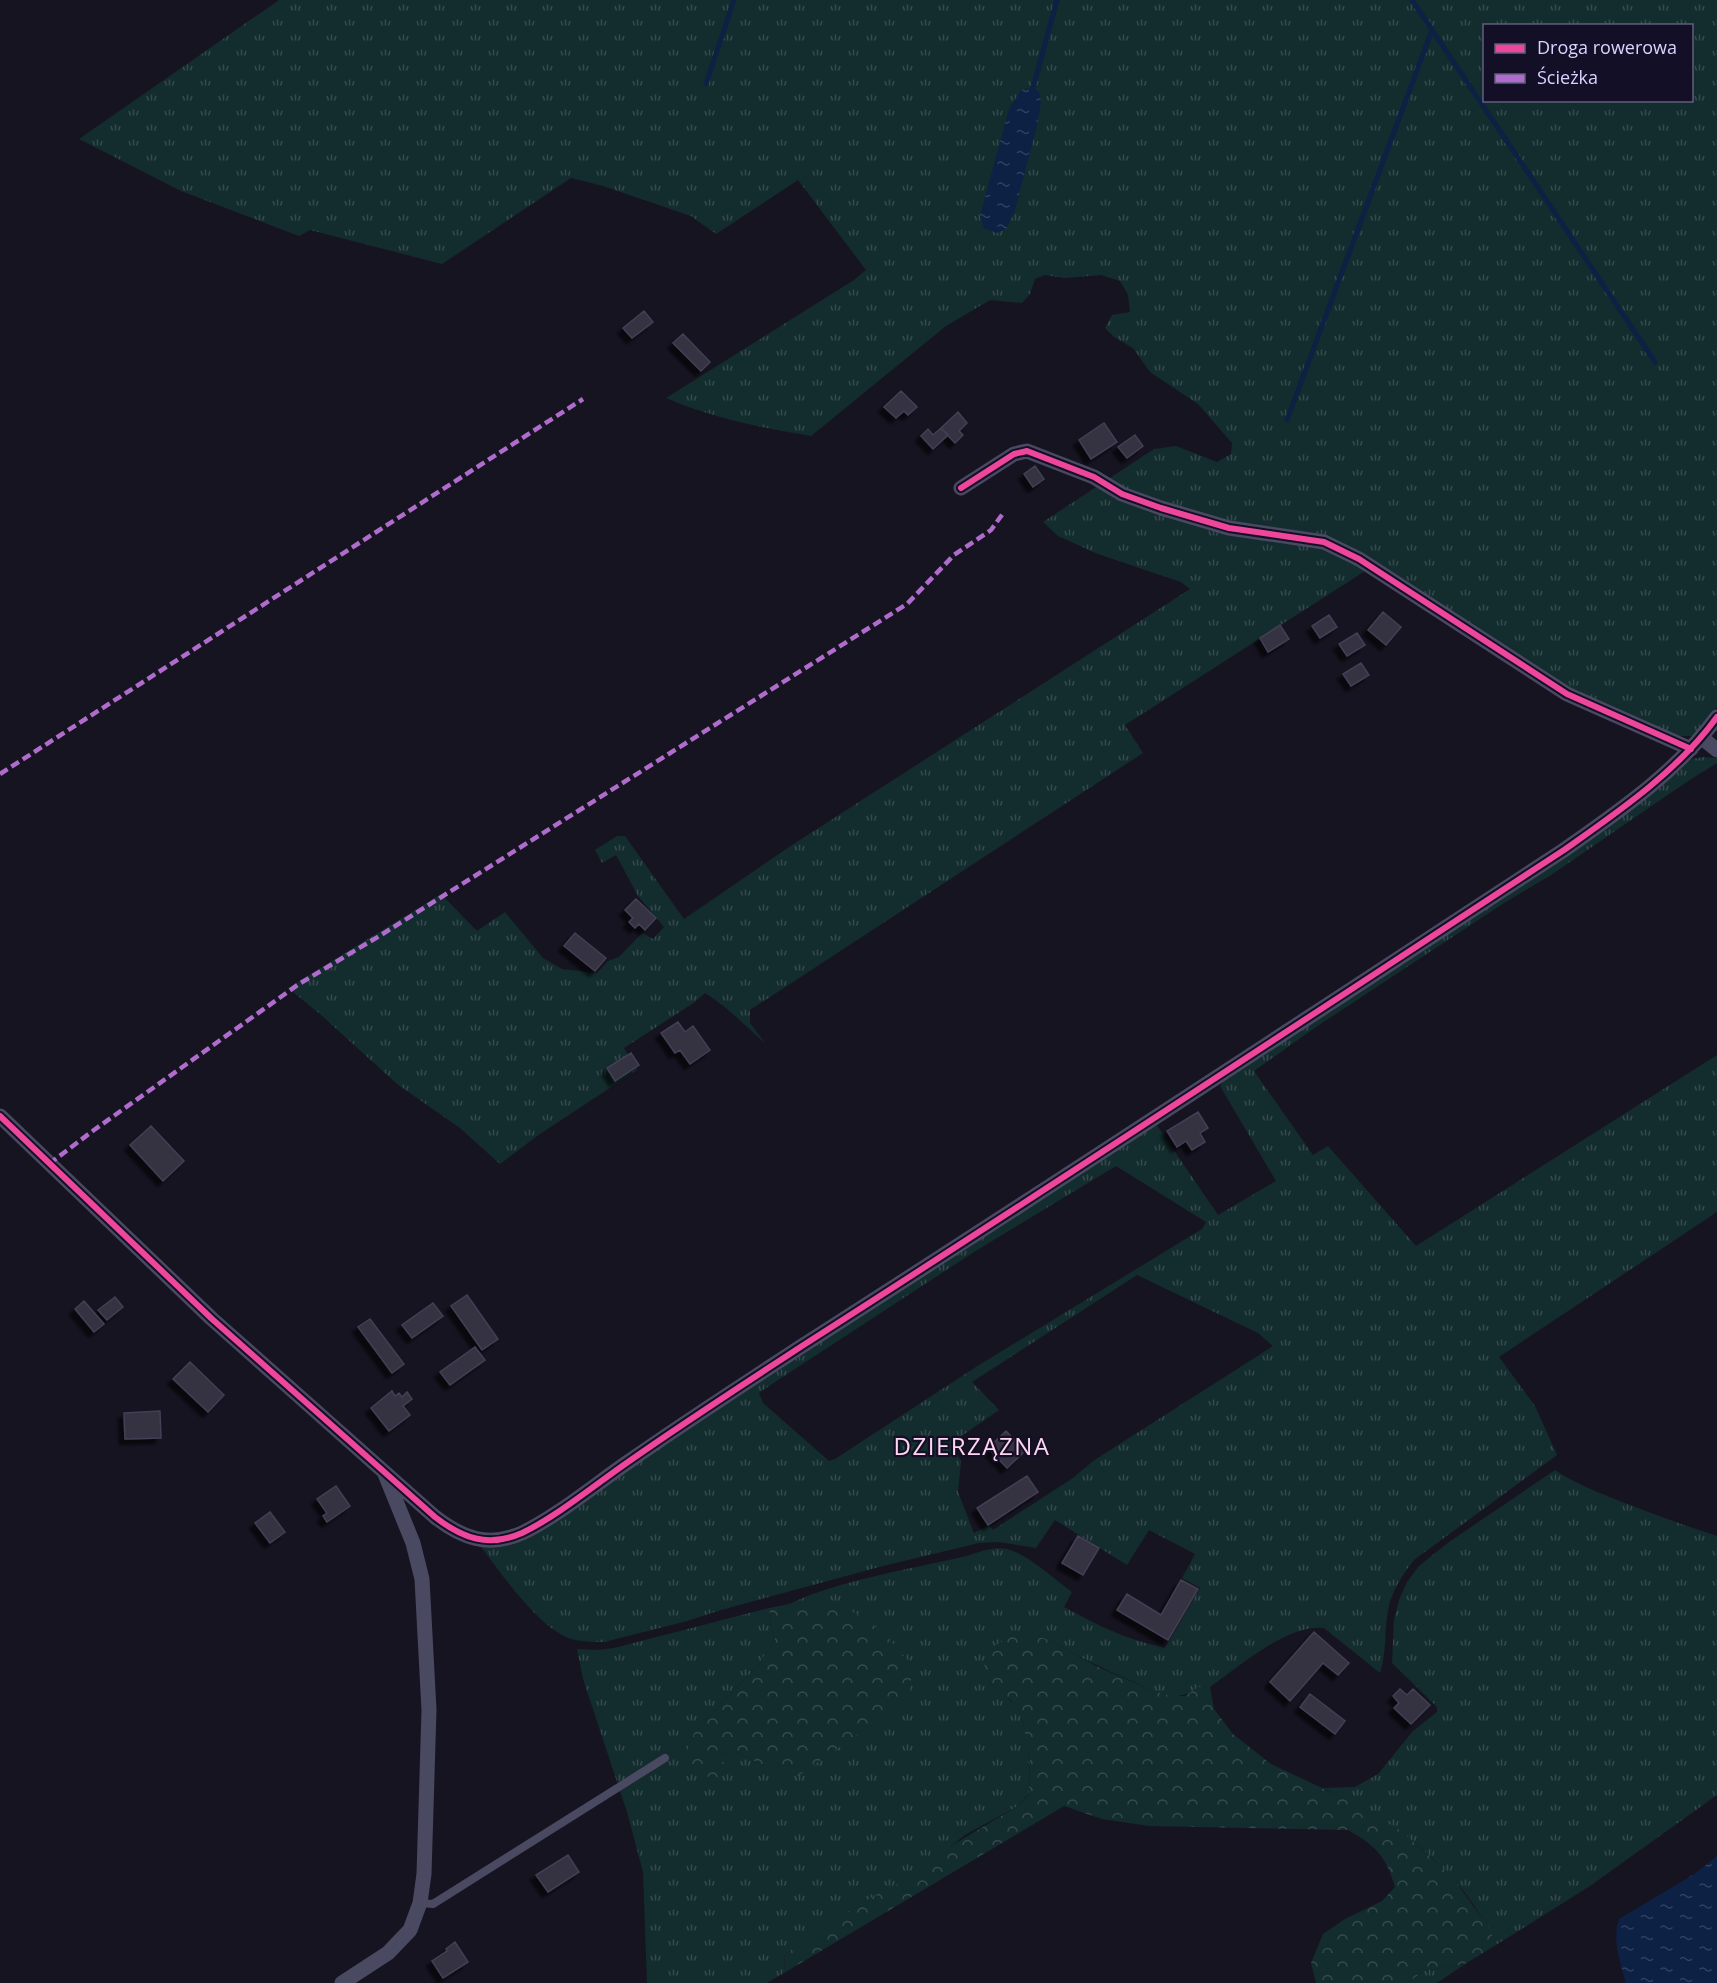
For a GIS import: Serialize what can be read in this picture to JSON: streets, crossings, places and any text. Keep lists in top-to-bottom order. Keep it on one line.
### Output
{"districts":["DZIERZĄZNA"],"legend":["Droga rowerowa","Ścieżka"]}
